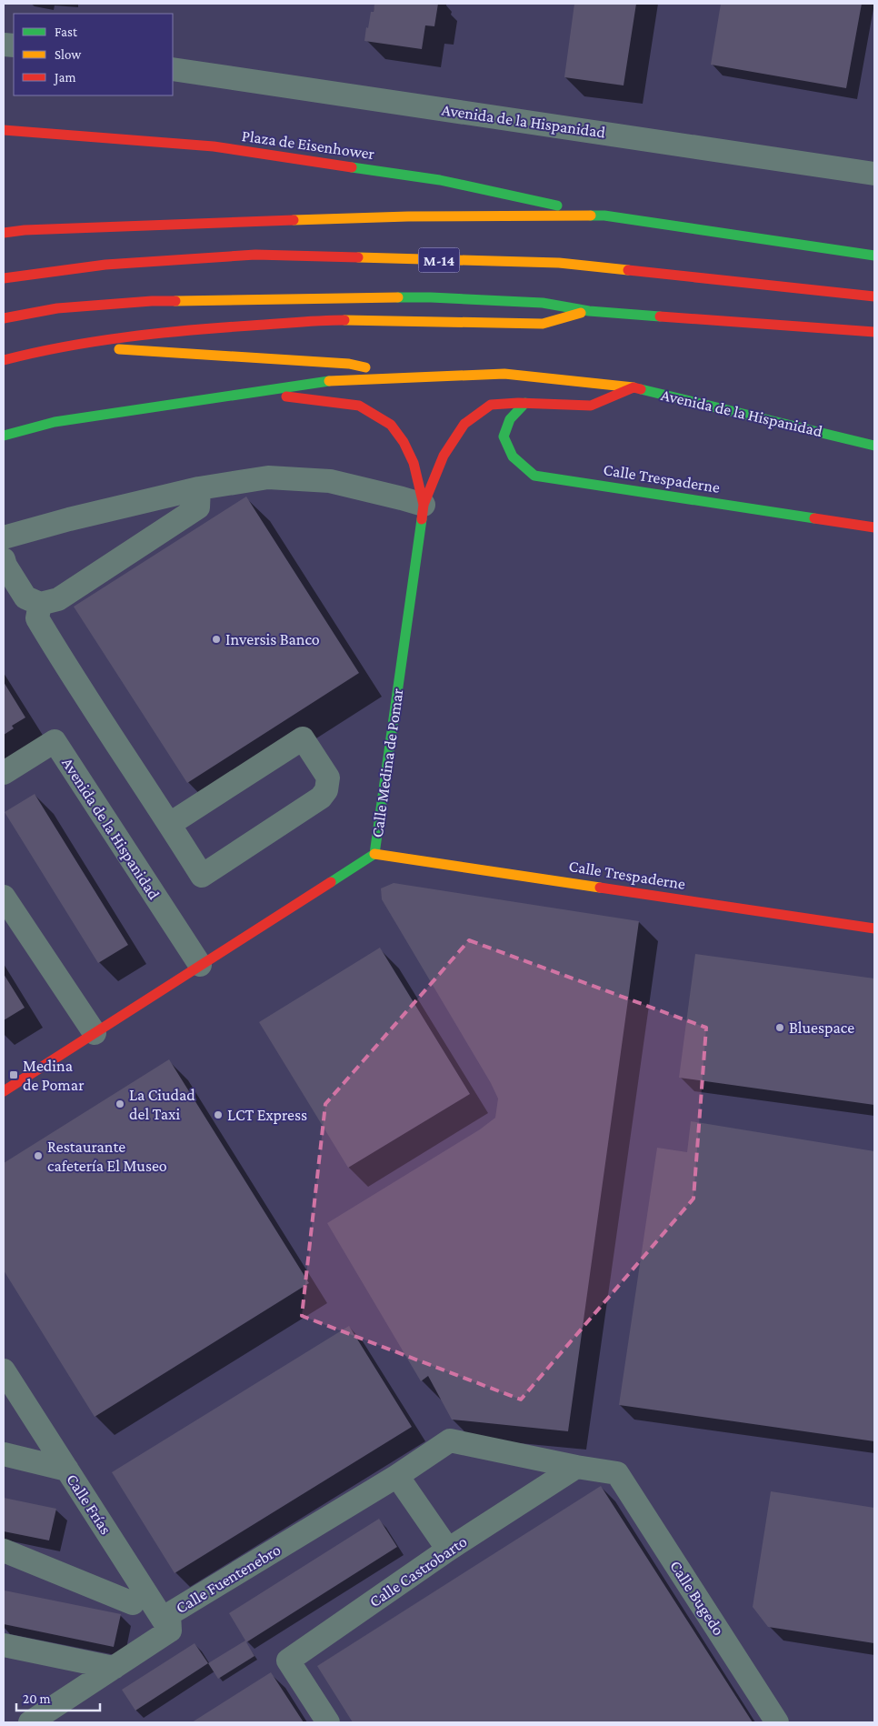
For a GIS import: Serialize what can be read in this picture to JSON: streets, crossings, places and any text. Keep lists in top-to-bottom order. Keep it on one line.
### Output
{"streets":{"main road":["Avenida de la Hispanidad","Plaza de Eisenhower","M-14","Calle Trespaderne","Calle Medina de Pomar"],"street":["Calle Frías","Calle Castrobarto","Calle Fuentenebro","Calle Bugedo"]},"crossings":[["Avenida de la Hispanidad","Calle Medina de Pomar"],["Calle Trespaderne","Calle Medina de Pomar"],["Calle Frías","Calle Fuentenebro"],["Calle Castrobarto","Calle Fuentenebro"],["Calle Castrobarto","Calle Bugedo"],["Calle Fuentenebro","Calle Bugedo"]],"places":{"other":["Inversis Banco","Bluespace","La Ciudad del Taxi","LCT Express","Restaurante cafetería El Museo"],"transit":["Medina de Pomar"]},"legend":["Fast","Slow","Jam"],"scale_bar":"20 m"}
